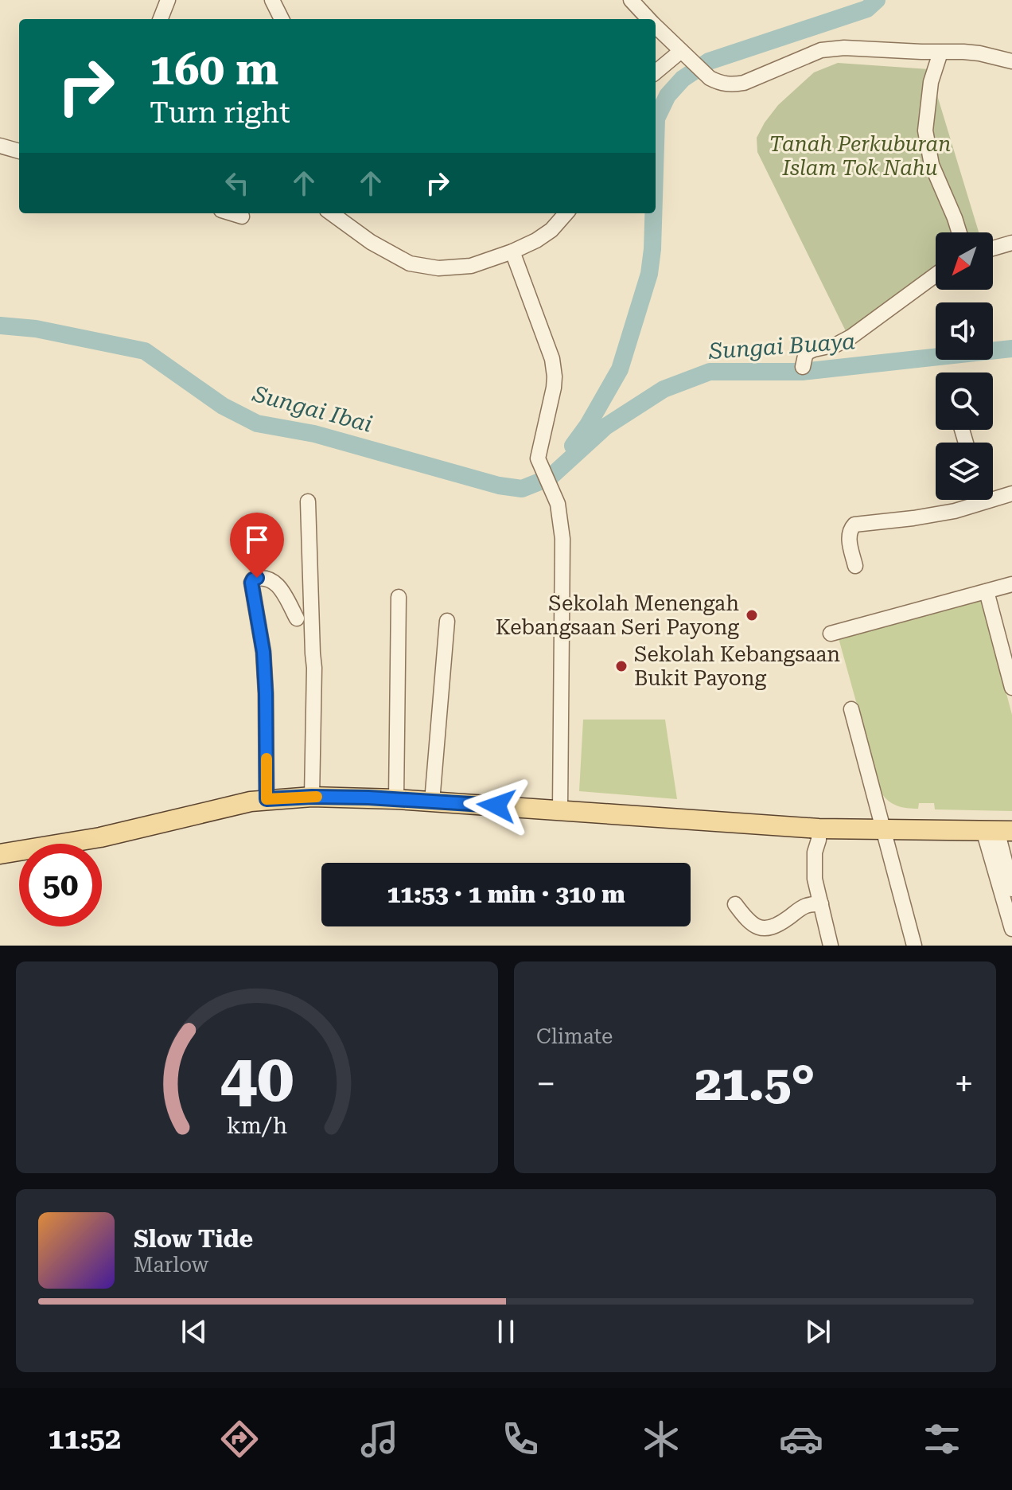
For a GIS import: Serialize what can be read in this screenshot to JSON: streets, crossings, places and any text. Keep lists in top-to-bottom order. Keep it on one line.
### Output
{"water":["Sungai Buaya","Sungai Ibai"],"parks":["Tanah Perkuburan Islam Tok Nahu"],"places":["Sekolah Menengah Kebangsaan Seri Payong","Sekolah Kebangsaan Bukit Payong"],"north":"bottom left","page":{"turn":["160 m","Turn right"],"limit":"50","trip":"11:53 · 1 min · 310 m","tile":"Climate","heat":["−","21.5°","+"],"song":["Slow Tide","Marlow"],"tabs":"11:52","gauge":["40","km/h"]}}
